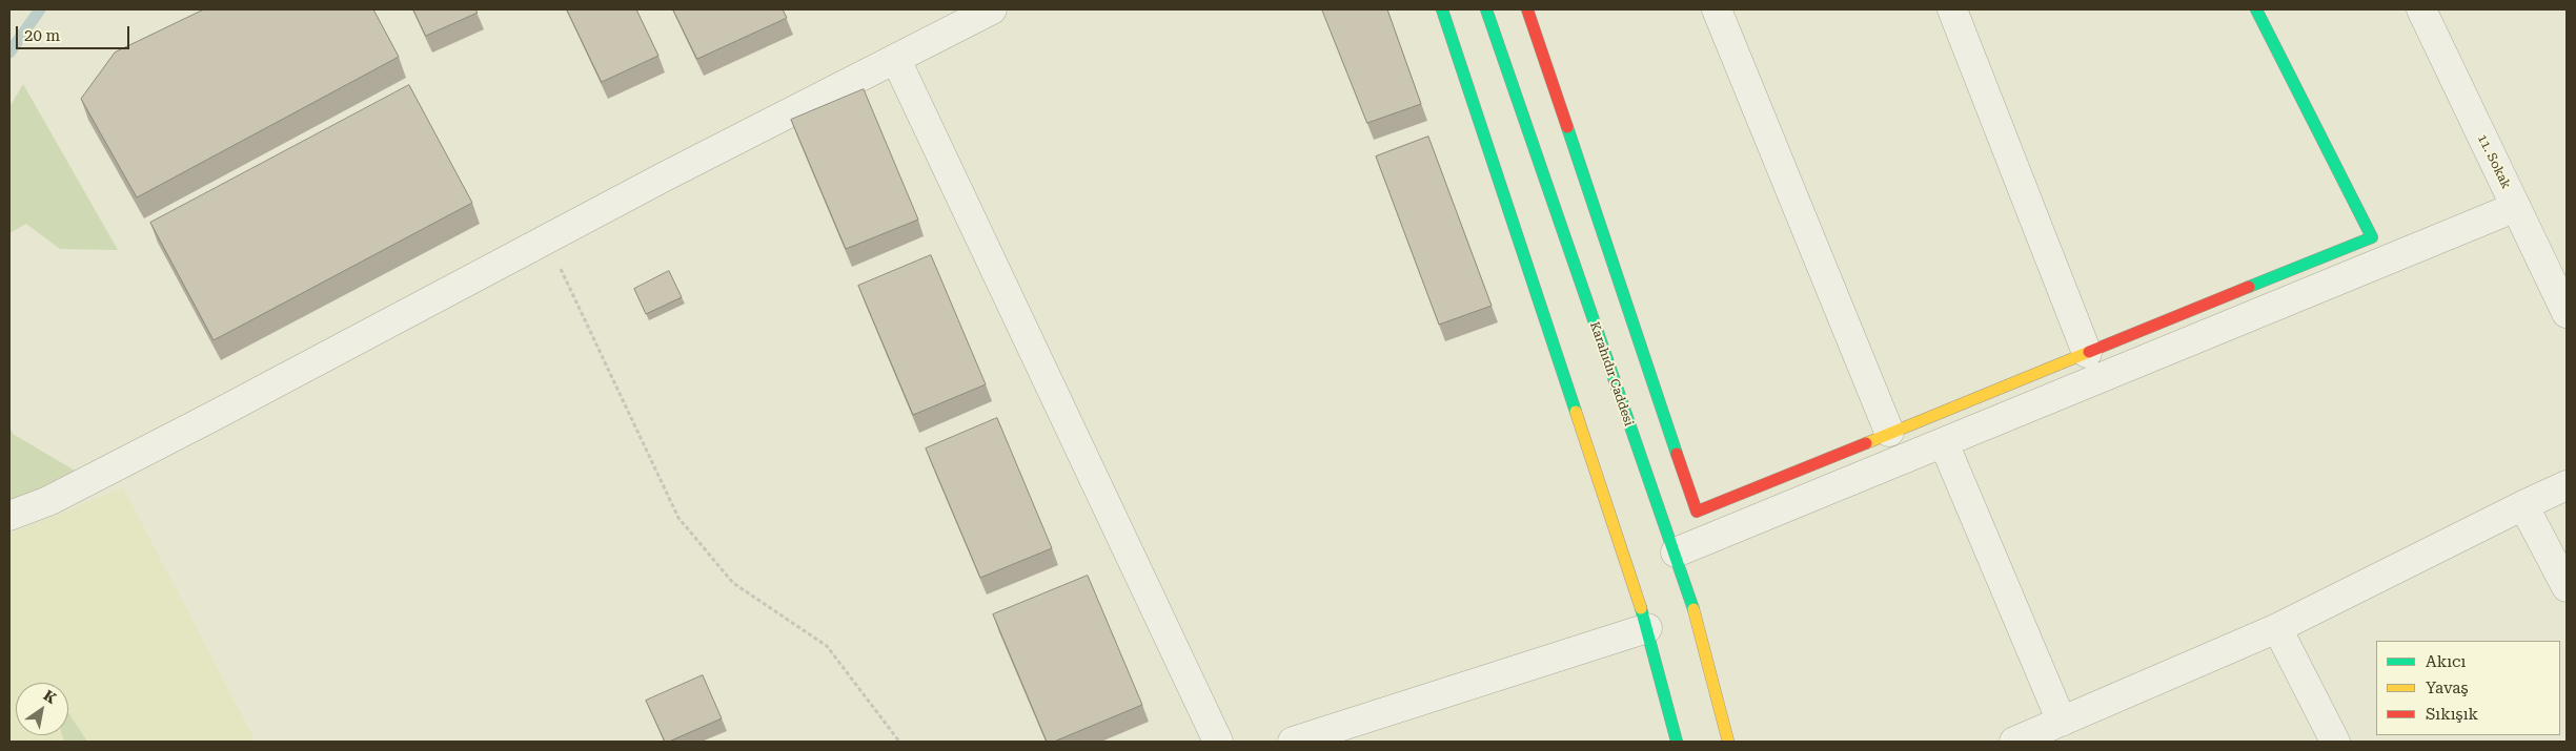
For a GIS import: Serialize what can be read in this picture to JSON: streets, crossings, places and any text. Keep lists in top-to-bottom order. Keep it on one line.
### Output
{"streets":{"street":["11. Sokak","Karahıdır Caddesi"]},"legend":["Akıcı","Yavaş","Sıkışık"],"scale_bar":"20 m","north":"top right"}
